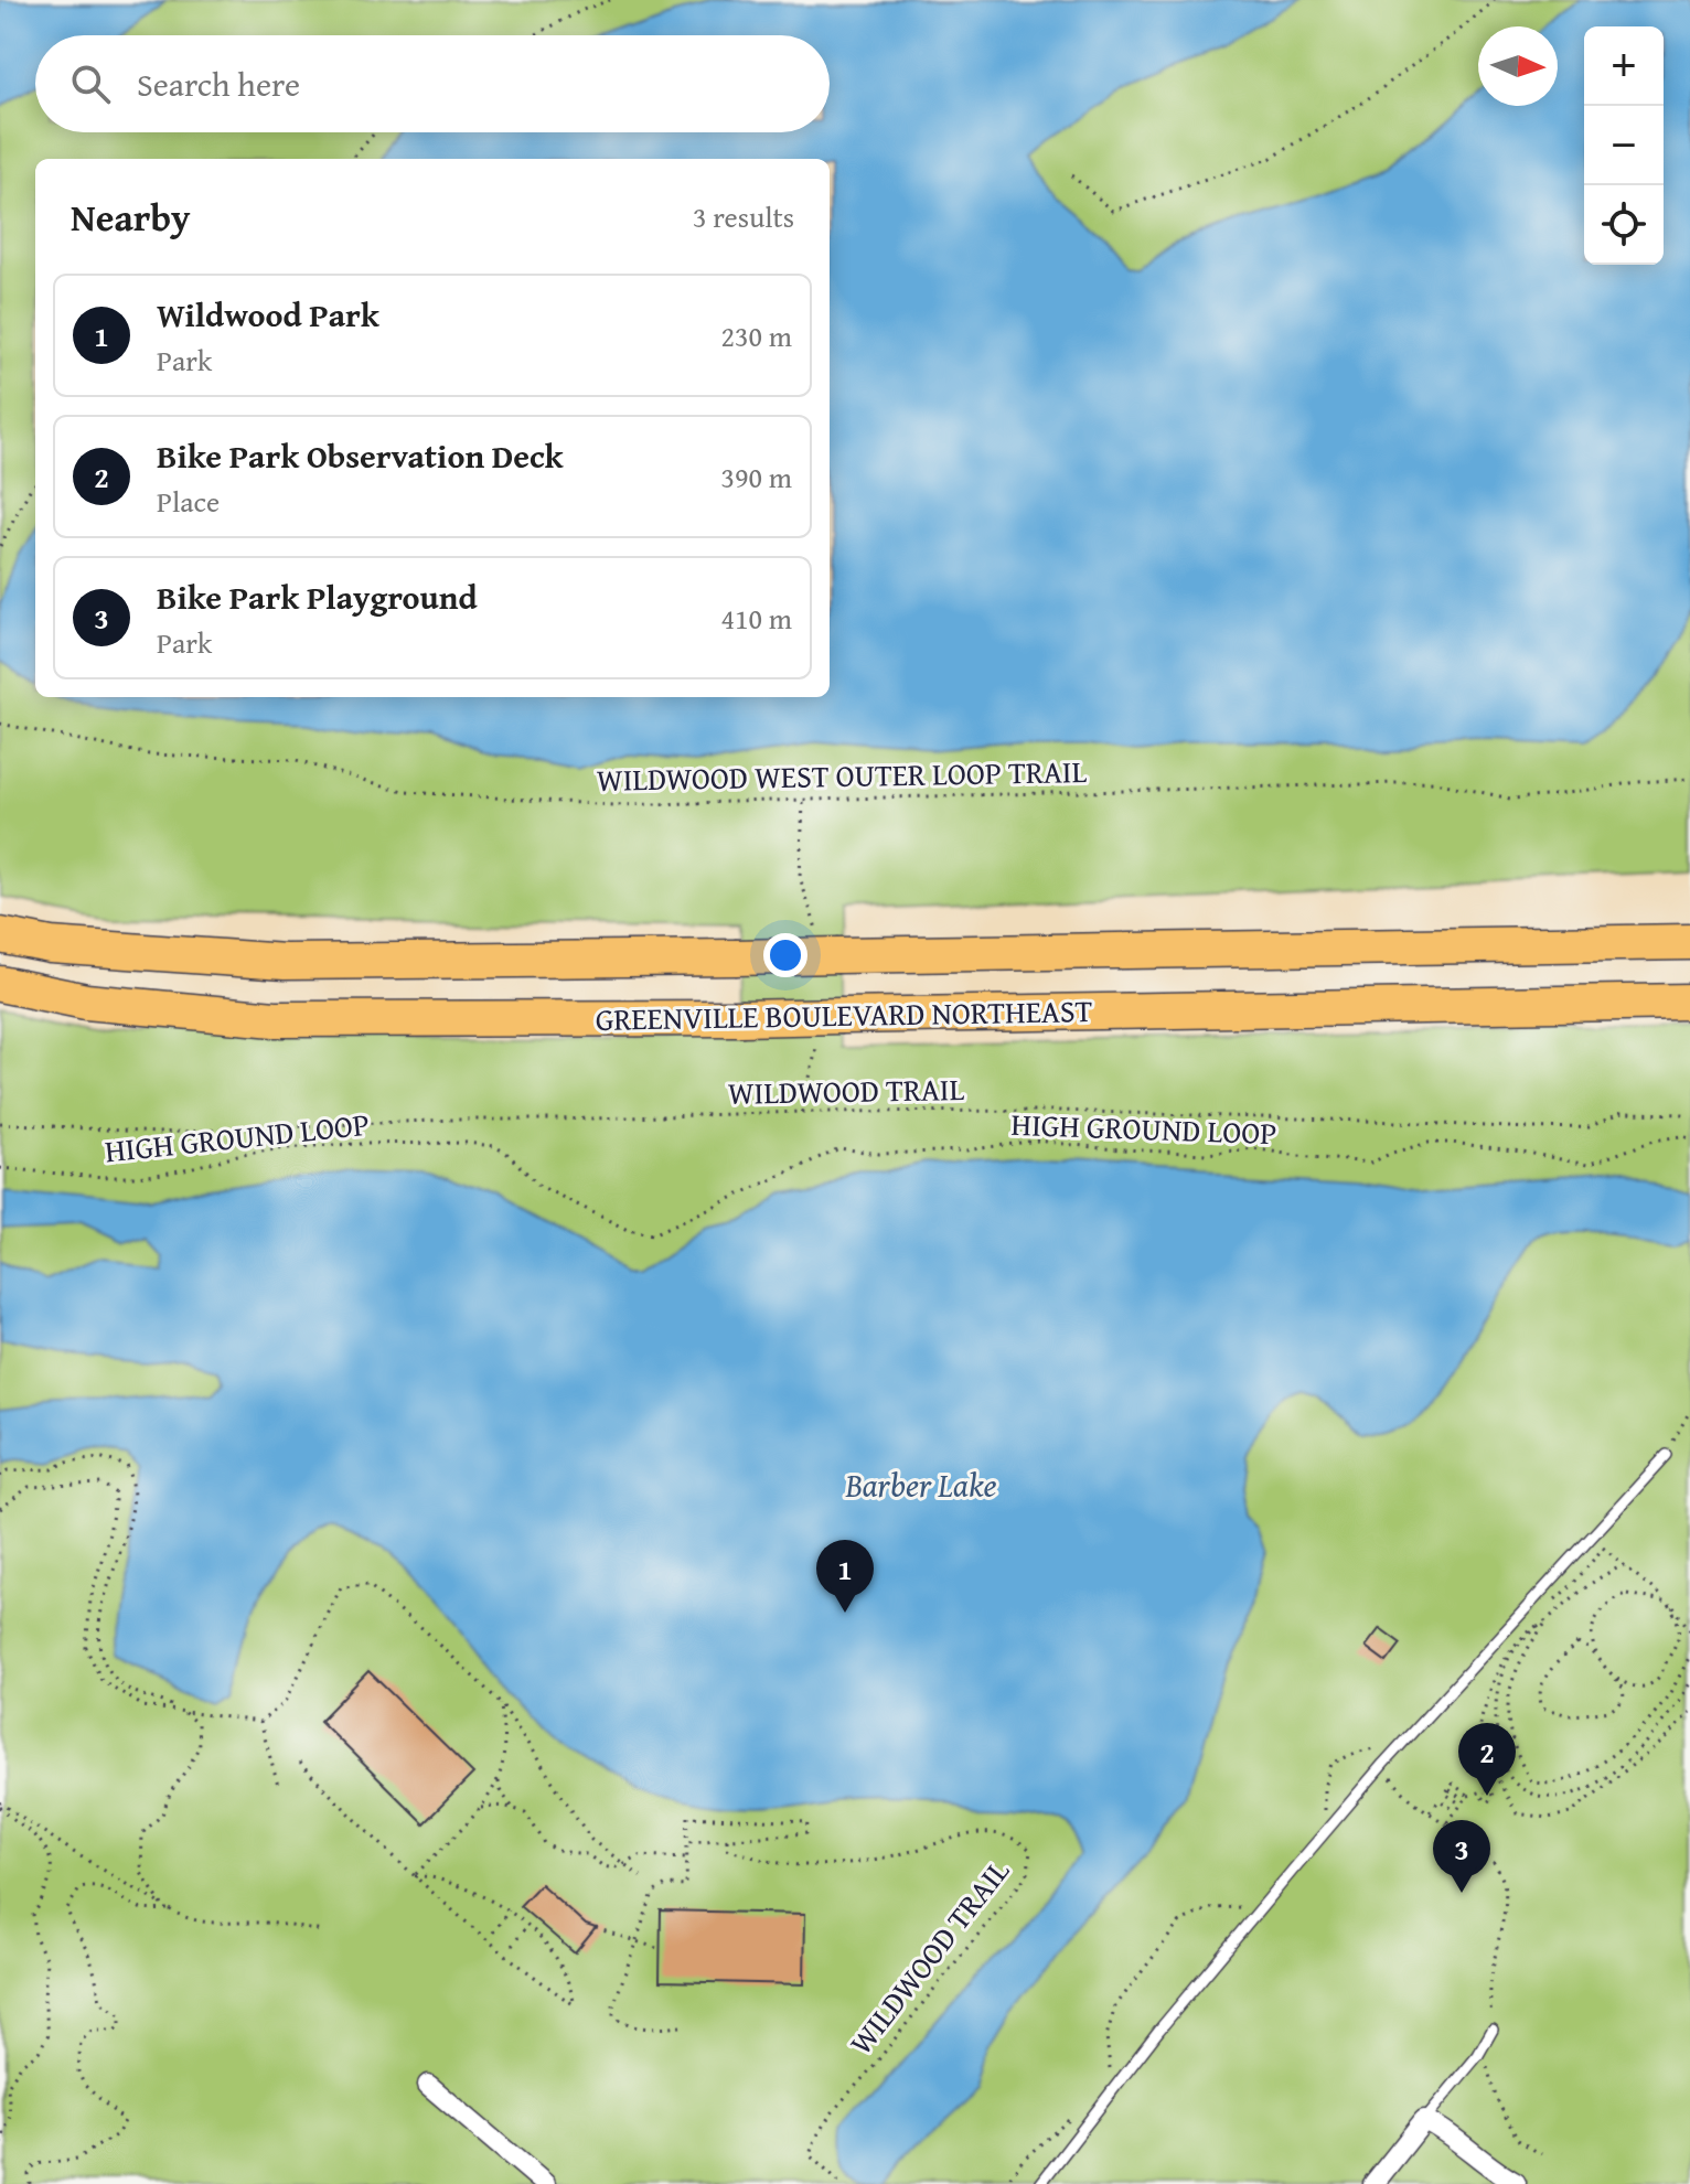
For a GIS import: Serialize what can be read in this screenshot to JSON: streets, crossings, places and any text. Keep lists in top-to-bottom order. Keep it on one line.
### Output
{"streets":{"highway":["GREENVILLE BOULEVARD NORTHEAST"],"path":["WILDWOOD WEST OUTER LOOP TRAIL","WILDWOOD TRAIL","HIGH GROUND LOOP"]},"water":["Barber Lake"],"north":"right","page":{"map_buttons":["+","−"],"search":"Search here","heading":["Nearby","3 results"],"list":[{"mark":"1","name":"Wildwood Park","note":"Park","value":"230 m"},{"mark":"2","name":"Bike Park Observation Deck","note":"Place","value":"390 m"},{"mark":"3","name":"Bike Park Playground","note":"Park","value":"410 m"}],"pins":["1","2","3"]}}
